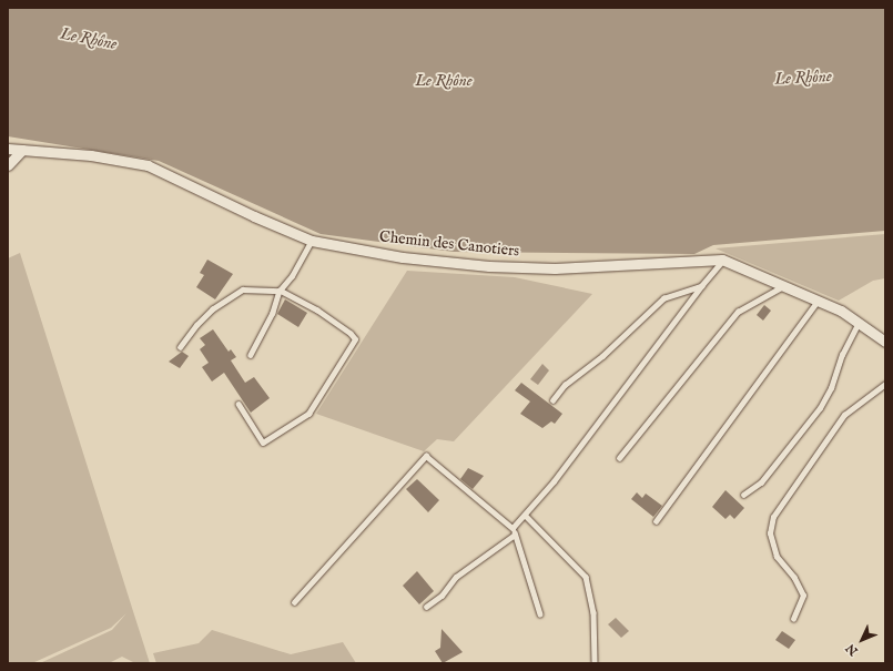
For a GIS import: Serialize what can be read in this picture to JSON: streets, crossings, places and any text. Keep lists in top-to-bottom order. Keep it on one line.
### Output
{"streets":{"street":["Chemin des Canotiers"]},"water":["Le Rhône"],"north":"bottom left"}
